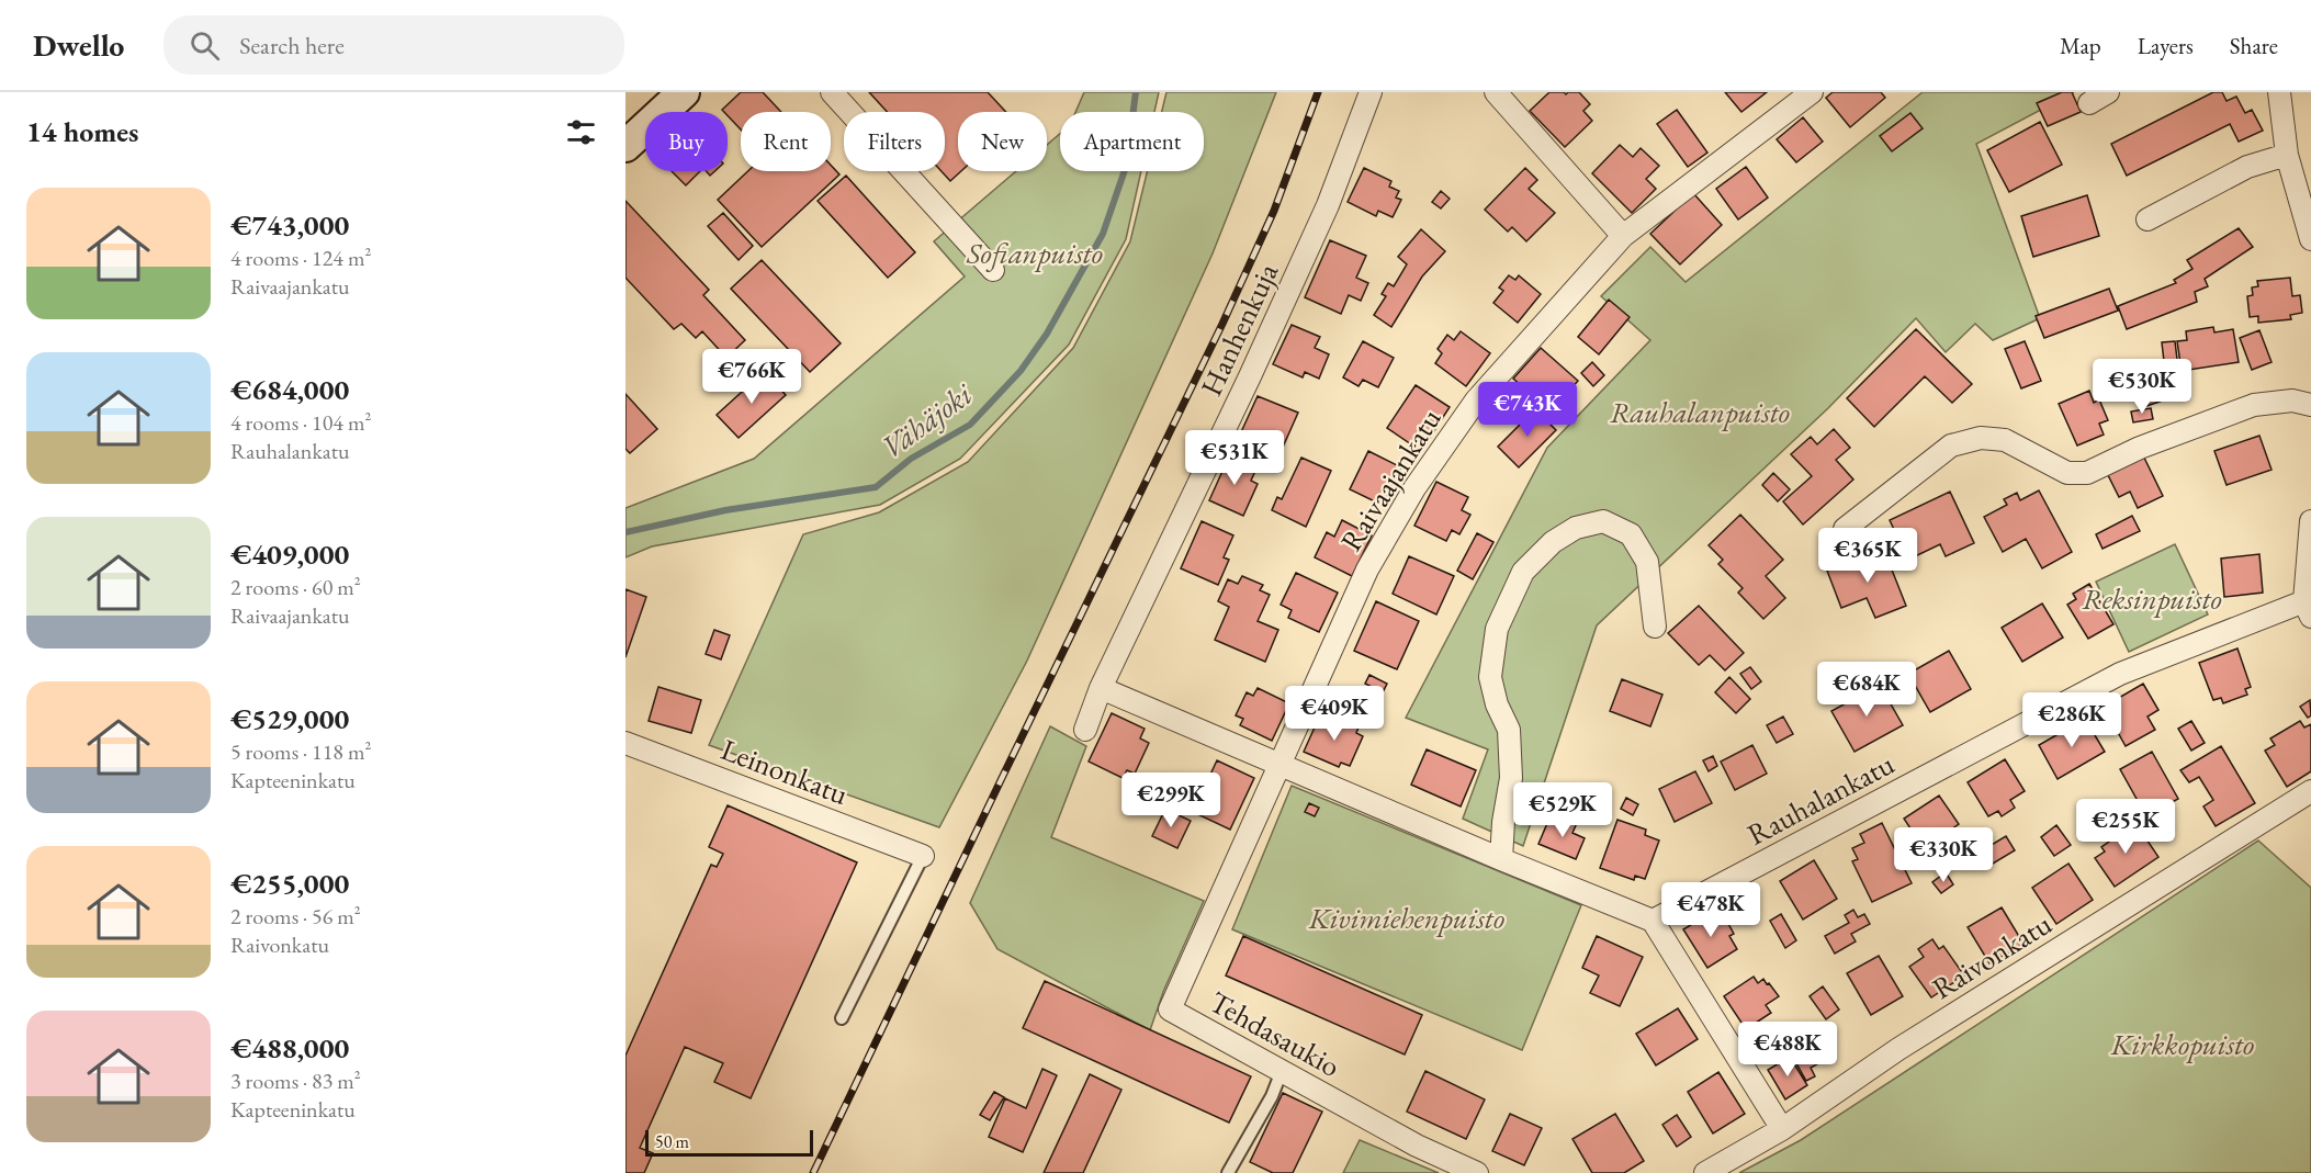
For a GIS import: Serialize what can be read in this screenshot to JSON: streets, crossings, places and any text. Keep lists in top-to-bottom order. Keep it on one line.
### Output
{"streets":{"street":["Hanhenkuja","Raivaajankatu","Leinonkatu","Rauhalankatu","Raivonkatu","Tehdasaukio"]},"crossings":[["Raivaajankatu","Tehdasaukio"]],"water":["Vähäjoki"],"parks":["Sofianpuisto","Rauhalanpuisto","Reksinpuisto","Kivimiehenpuisto","Kirkkopuisto"],"scale_bar":"50 m","page":{"header":"Dwello","search":"Search here","nav":["Map","Layers","Share"],"heading":"14 homes","chip":["Buy","Rent","Filters","New","Apartment"],"list":[{"name":"€743,000","note":"4 rooms · 124 m² · Raivaajankatu"},{"name":"€684,000","note":"4 rooms · 104 m² · Rauhalankatu"},{"name":"€409,000","note":"2 rooms · 60 m² · Raivaajankatu"},{"name":"€529,000","note":"5 rooms · 118 m² · Kapteeninkatu"},{"name":"€255,000","note":"2 rooms · 56 m² · Raivonkatu"},{"name":"€488,000","note":"3 rooms · 83 m² · Kapteeninkatu"}],"price":["€766K","€530K","€743K","€531K","€365K","€684K","€409K","€286K","€299K","€529K","€255K","€330K","€478K","€488K"],"scale":"50 m"}}
